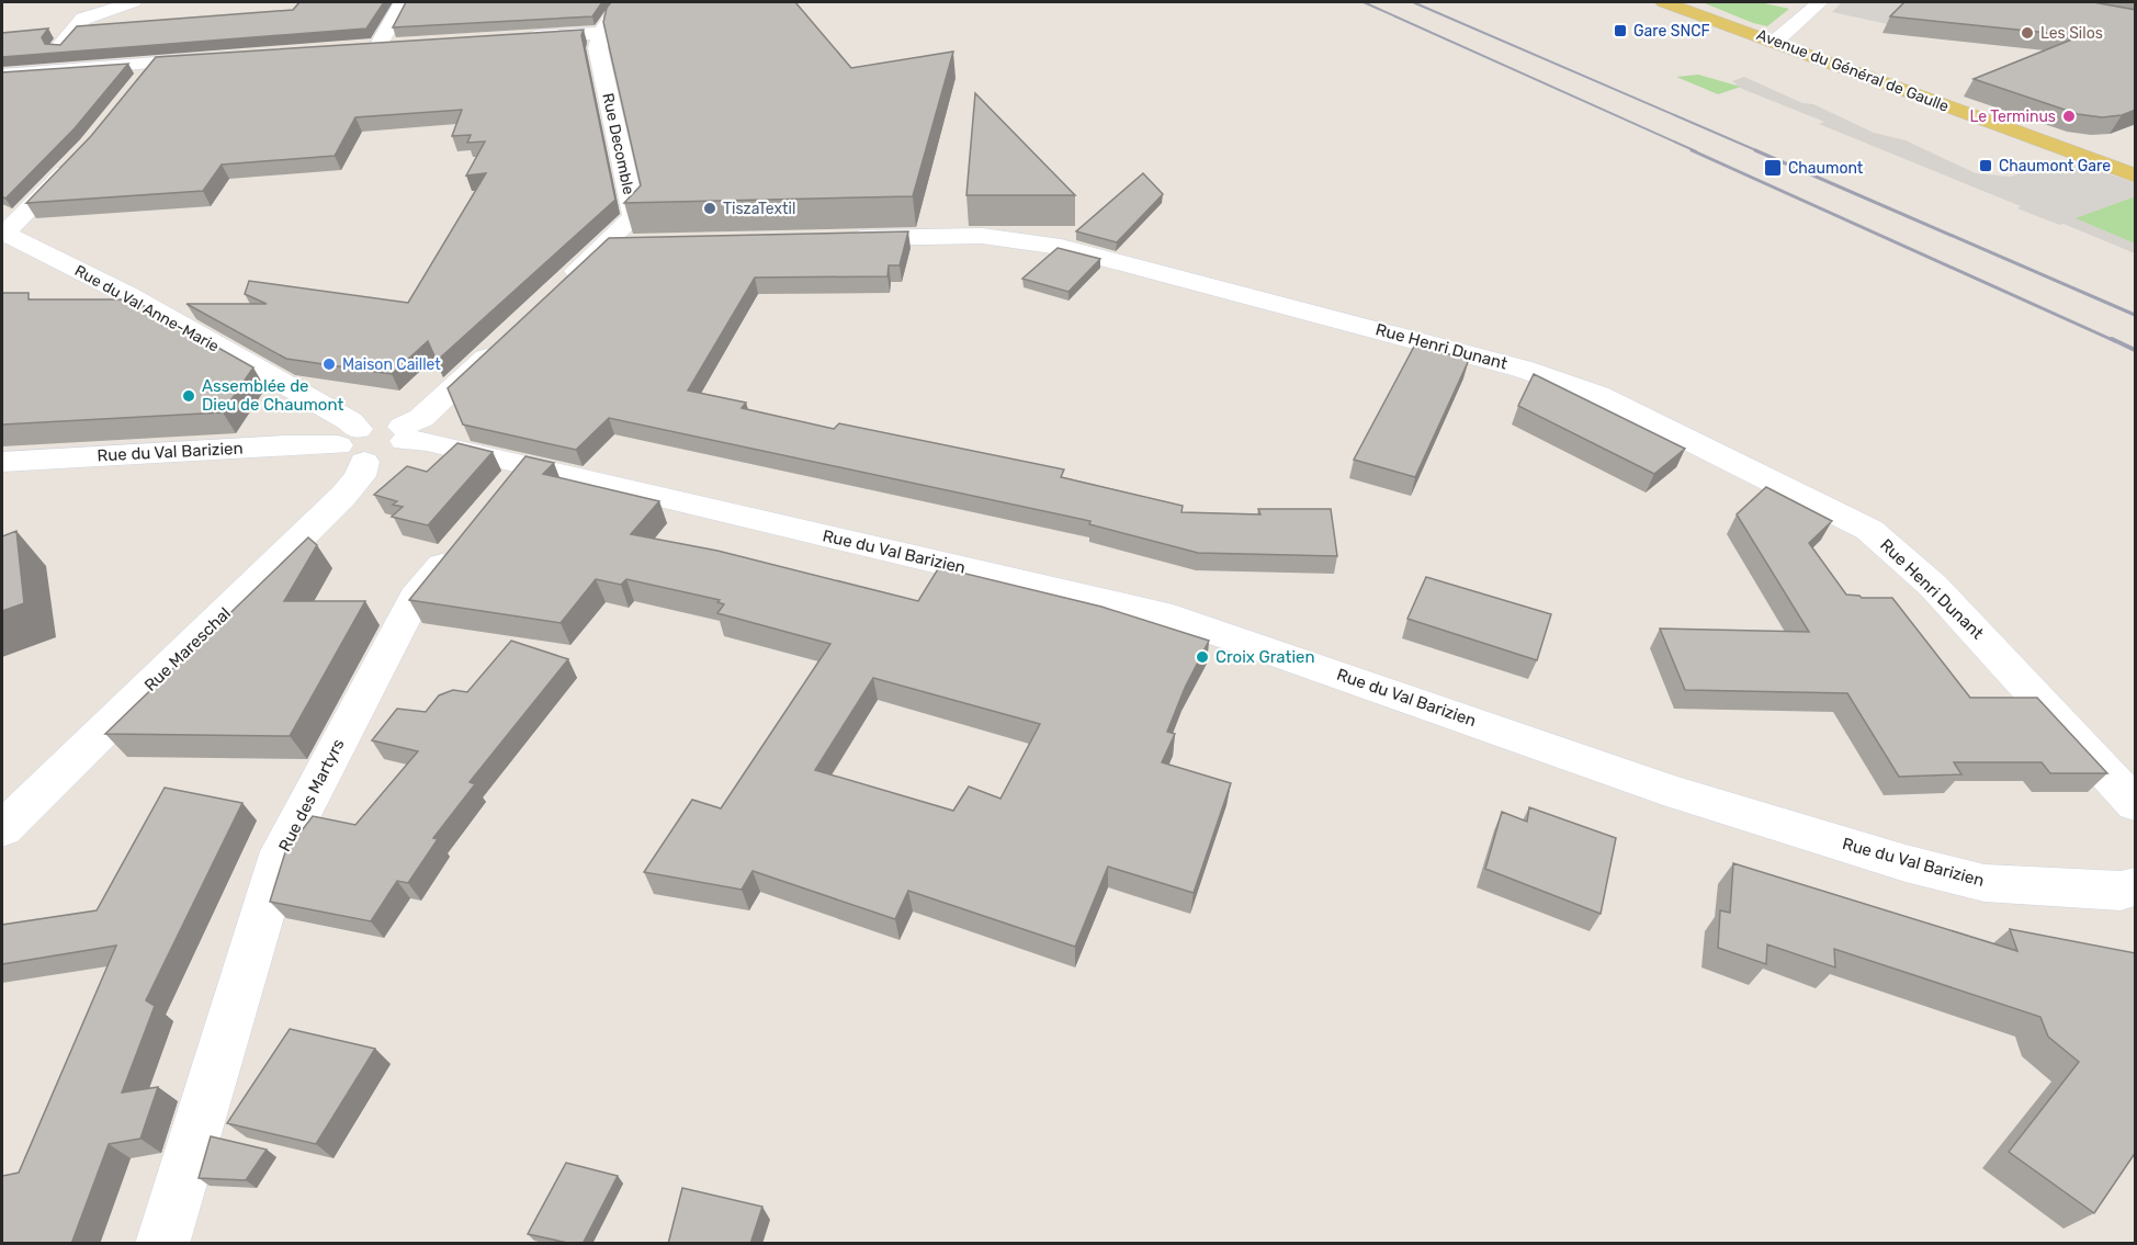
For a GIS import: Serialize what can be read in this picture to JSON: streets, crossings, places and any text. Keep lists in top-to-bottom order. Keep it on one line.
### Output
{"streets":{"main road":["Avenue du Général de Gaulle"],"street":["Rue Decomble","Rue du Val Anne-Marie","Rue Henri Dunant","Rue du Val Barizien","Rue Mareschal","Rue des Martyrs"]},"crossings":[["Rue du Val Anne-Marie","Rue du Val Barizien"],["Rue du Val Anne-Marie","Rue Mareschal"],["Rue du Val Barizien","Rue Mareschal"]],"places":{"transit":["Gare SNCF","Chaumont Gare","Chaumont"],"other":["Les Silos","Le Terminus","TiszaTextil","Maison Caillet","Assemblée de Dieu de Chaumont","Croix Gratien"]}}
